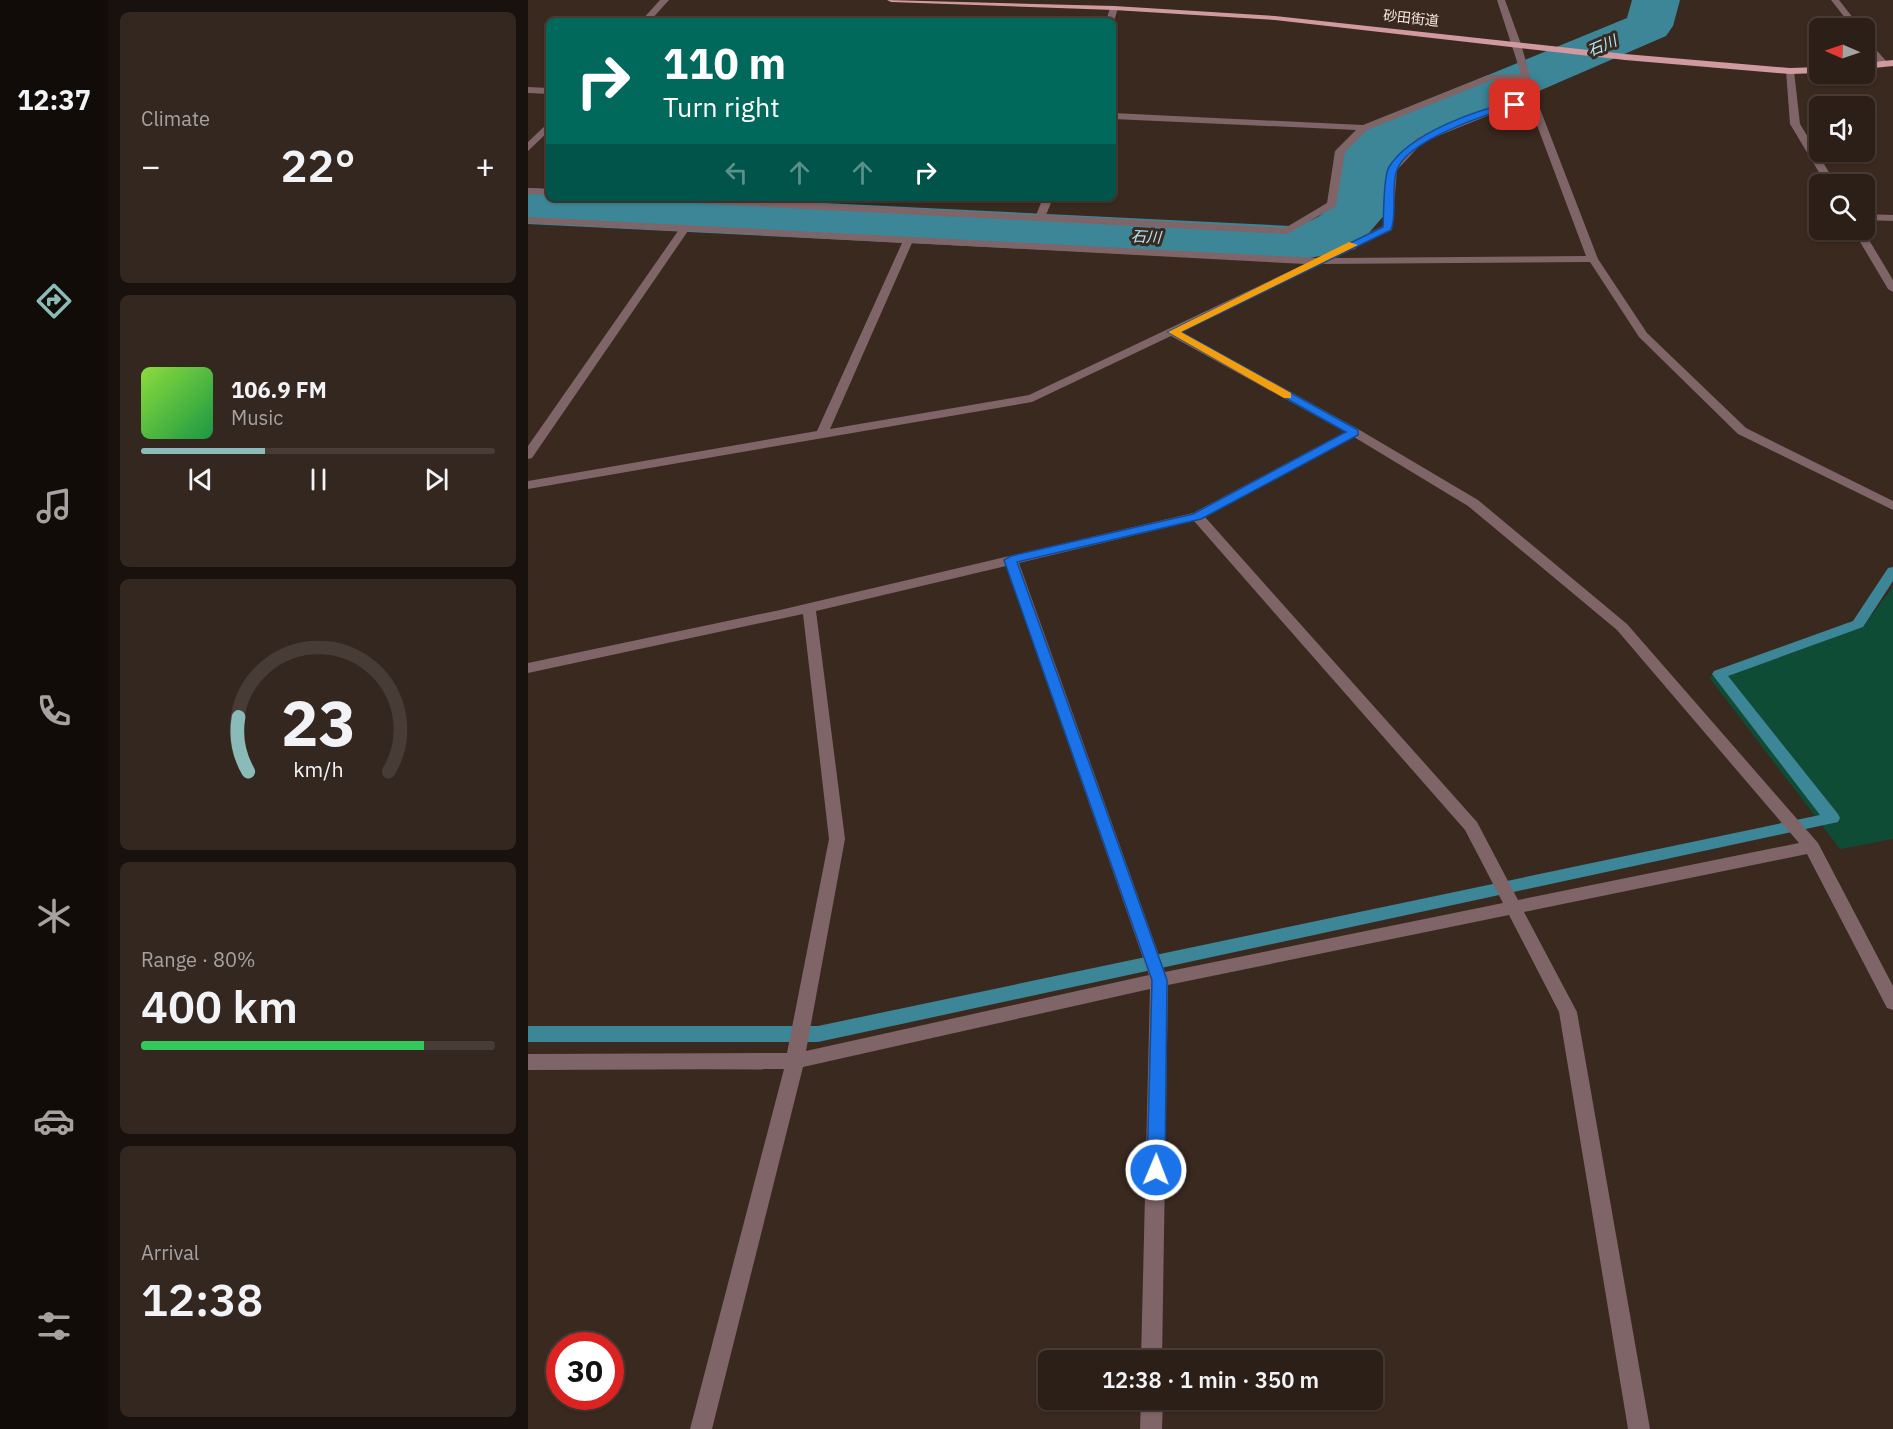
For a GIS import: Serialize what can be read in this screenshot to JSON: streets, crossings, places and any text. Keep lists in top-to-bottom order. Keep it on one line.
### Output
{"streets":{"main road":["砂田街道"]},"water":["石川"],"north":"left","page":{"tabs":"12:37","tile":["Climate",["Range · 80%","400 km"],["Arrival","12:38"]],"turn":["110 m","Turn right"],"heat":["−","22°","+"],"song":["106.9 FM","Music"],"limit":"30","trip":"12:38 · 1 min · 350 m","gauge":["23","km/h"]}}
